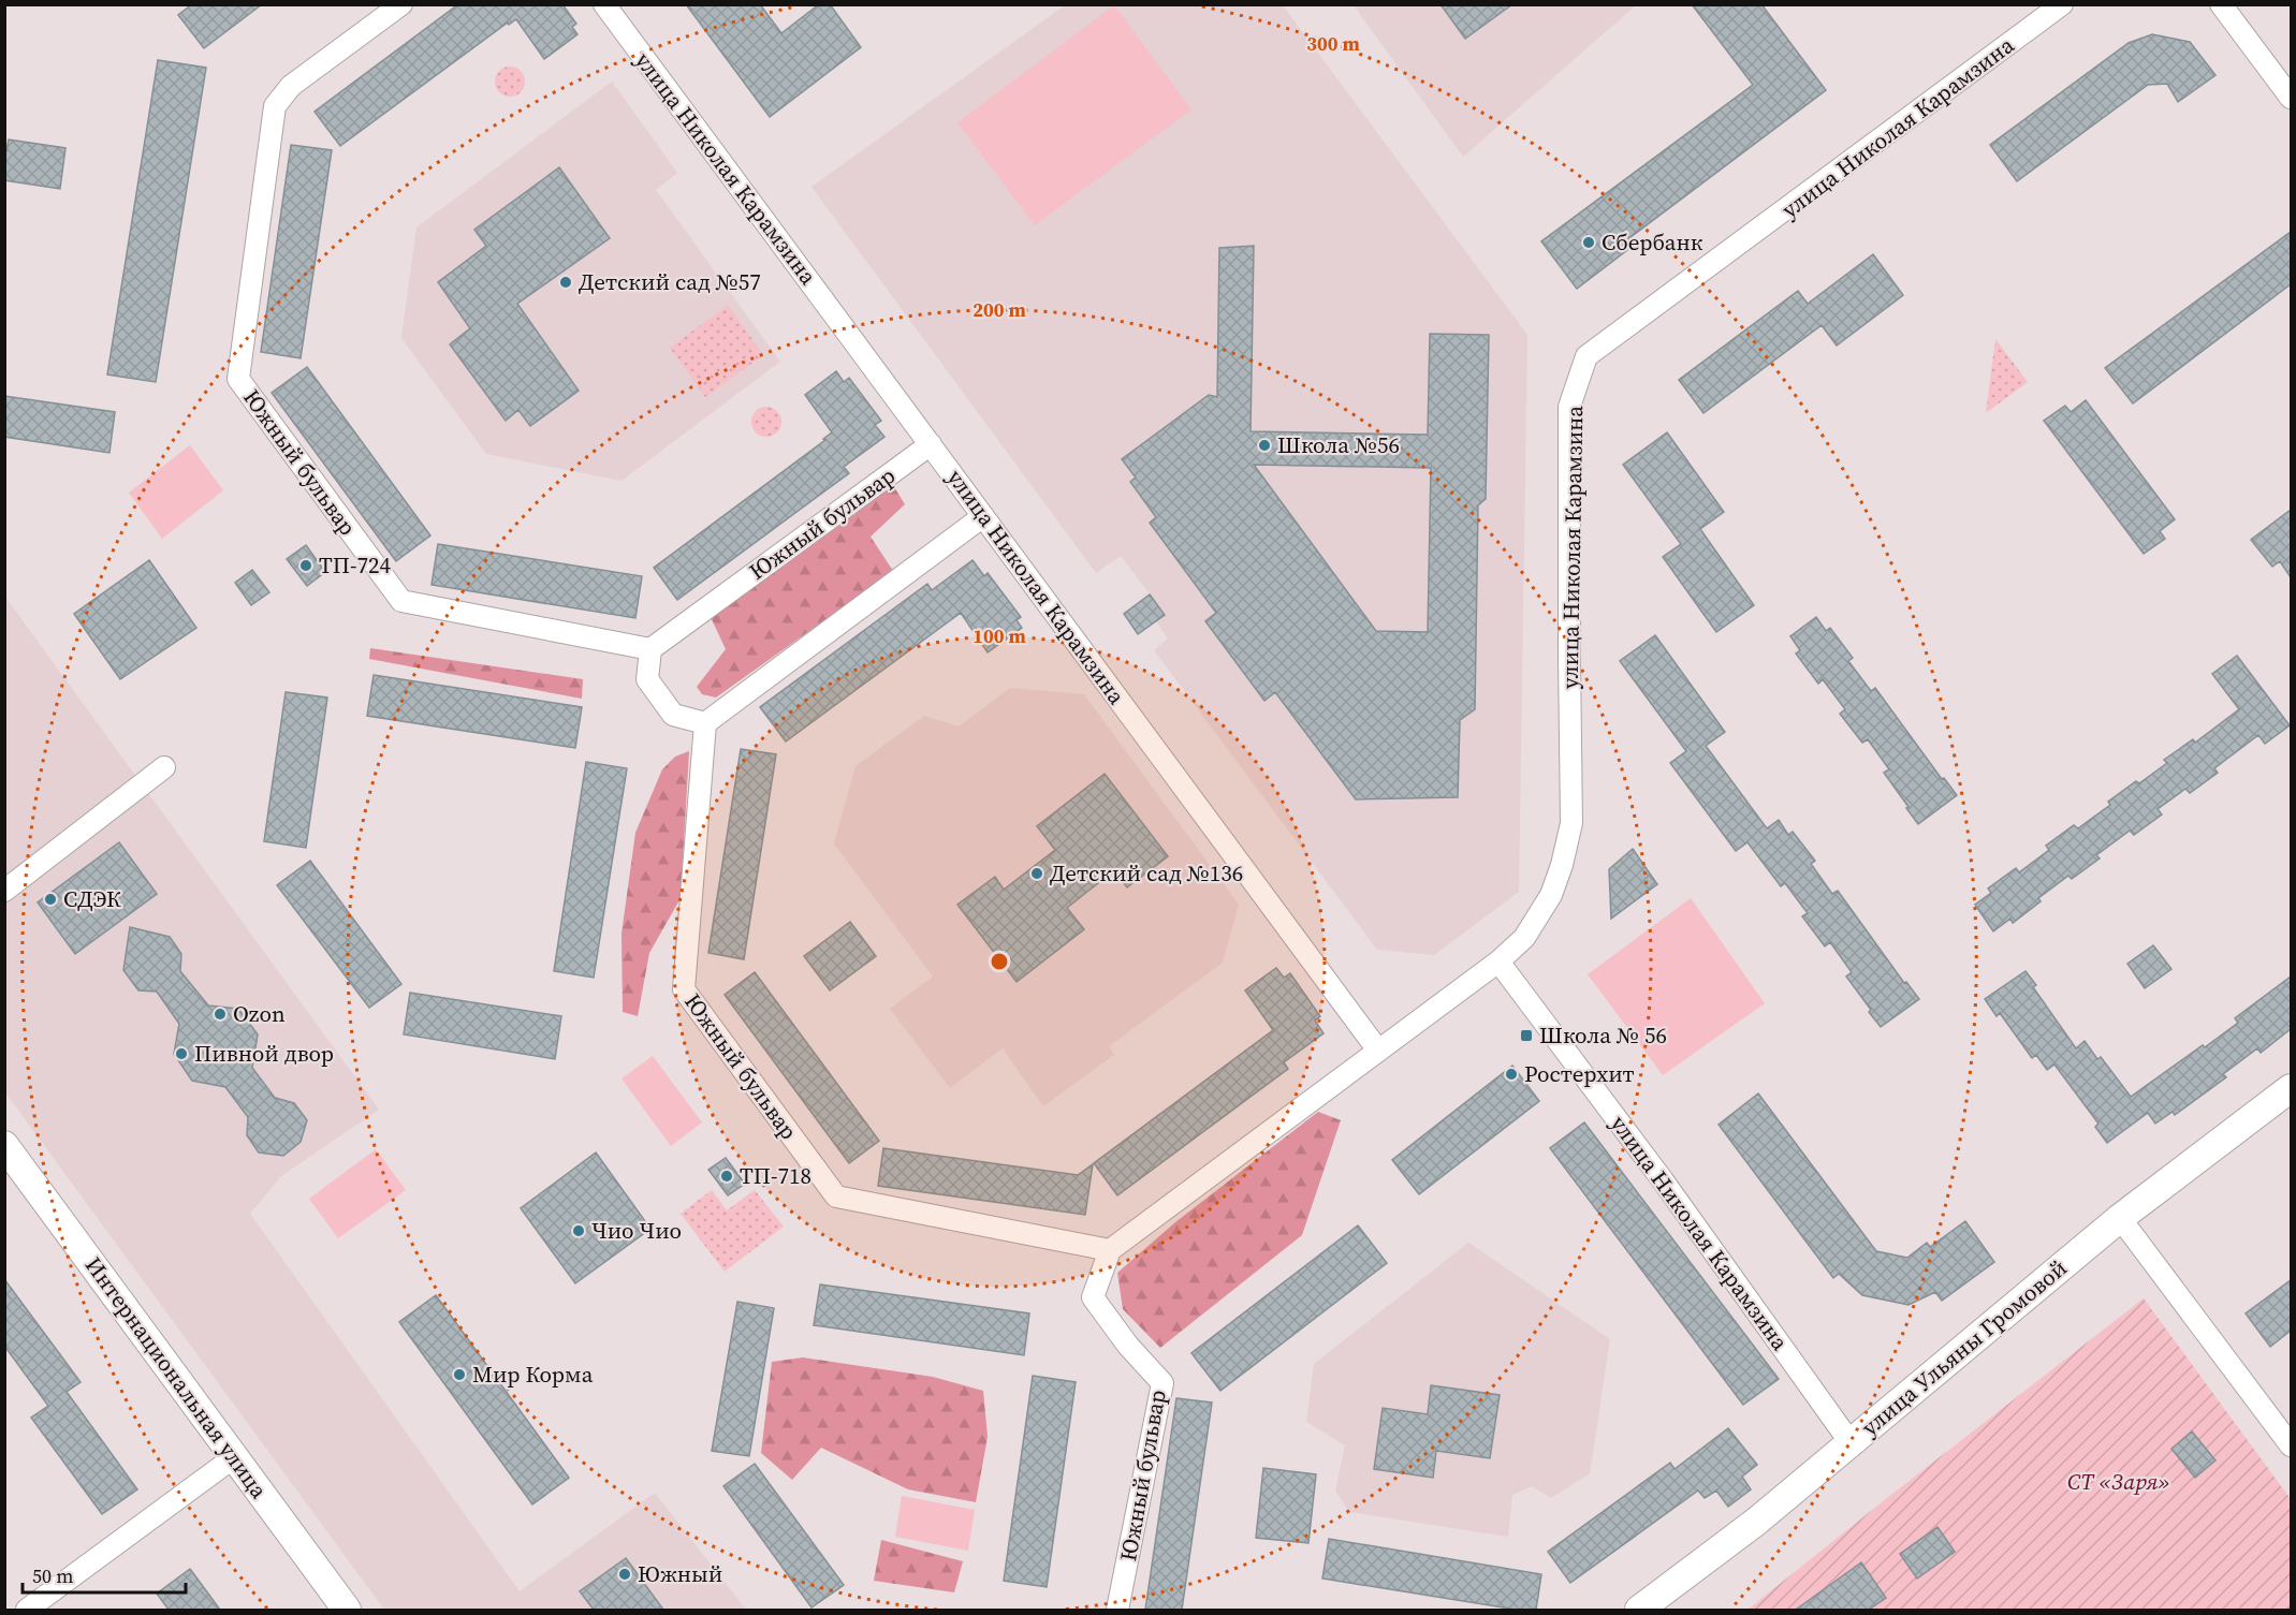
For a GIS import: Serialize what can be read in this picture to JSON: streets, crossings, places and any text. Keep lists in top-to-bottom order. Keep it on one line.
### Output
{"streets":{"main road":["улица Ульяны Громовой","Интернациональная улица"],"street":["улица Николая Карамзина","Южный бульвар"]},"crossings":[["улица Николая Карамзина","Южный бульвар"],["улица Николая Карамзина","улица Ульяны Громовой"]],"parks":["СТ «Заря»"],"places":{"other":["Сбербанк","Детский сад №57","Школа №56","ТП-724","Детский сад №136","СДЭК","Ozon","Пивной двор","Ростерхит","ТП-718","Чио Чио","Мир Корма","Южный"],"transit":["Школа № 56"]},"scale_bar":"50 m","rings":["300 m","200 m","100 m"]}
